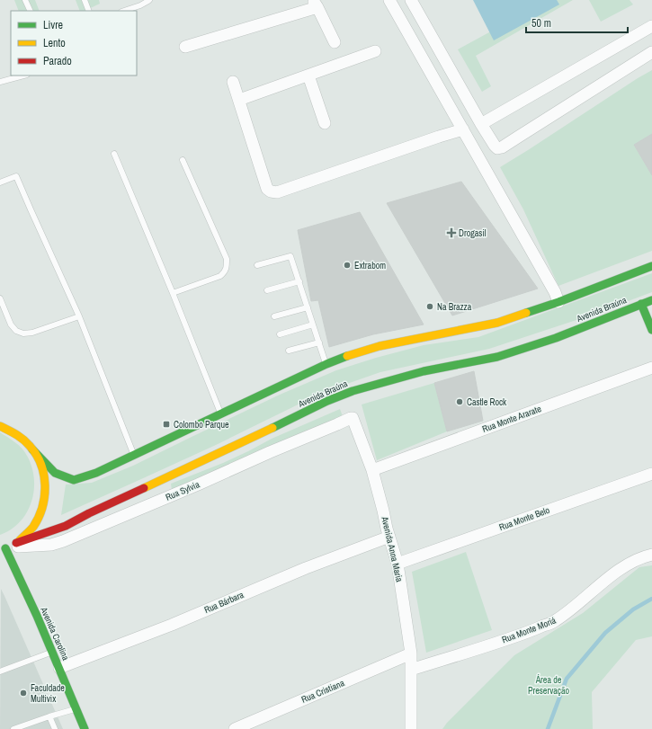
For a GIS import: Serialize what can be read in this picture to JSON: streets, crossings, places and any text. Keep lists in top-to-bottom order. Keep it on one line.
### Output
{"streets":{"street":["Avenida Braúna","Rua Monte Ararate","Rua Sylvia","Rua Monte Belo","Avenida Anna Maria","Rua Bárbara","Rua Monte Moriá","Avenida Carolina","Rua Cristiana"]},"crossings":[["Avenida Braúna","Rua Sylvia"],["Avenida Braúna","Avenida Carolina"],["Rua Monte Ararate","Avenida Anna Maria"],["Rua Sylvia","Avenida Anna Maria"],["Rua Sylvia","Avenida Carolina"],["Rua Monte Belo","Avenida Anna Maria"],["Avenida Anna Maria","Rua Bárbara"],["Avenida Anna Maria","Rua Monte Moriá"],["Avenida Anna Maria","Rua Cristiana"],["Rua Bárbara","Avenida Carolina"]],"parks":["Área de Preservação"],"places":{"health":["Drogasil"],"other":["Extrabom","Na Brazza","Castle Rock","Faculdade Multivix"],"transit":["Colombo Parque"]},"legend":["Livre","Lento","Parado"],"scale_bar":"50 m"}
